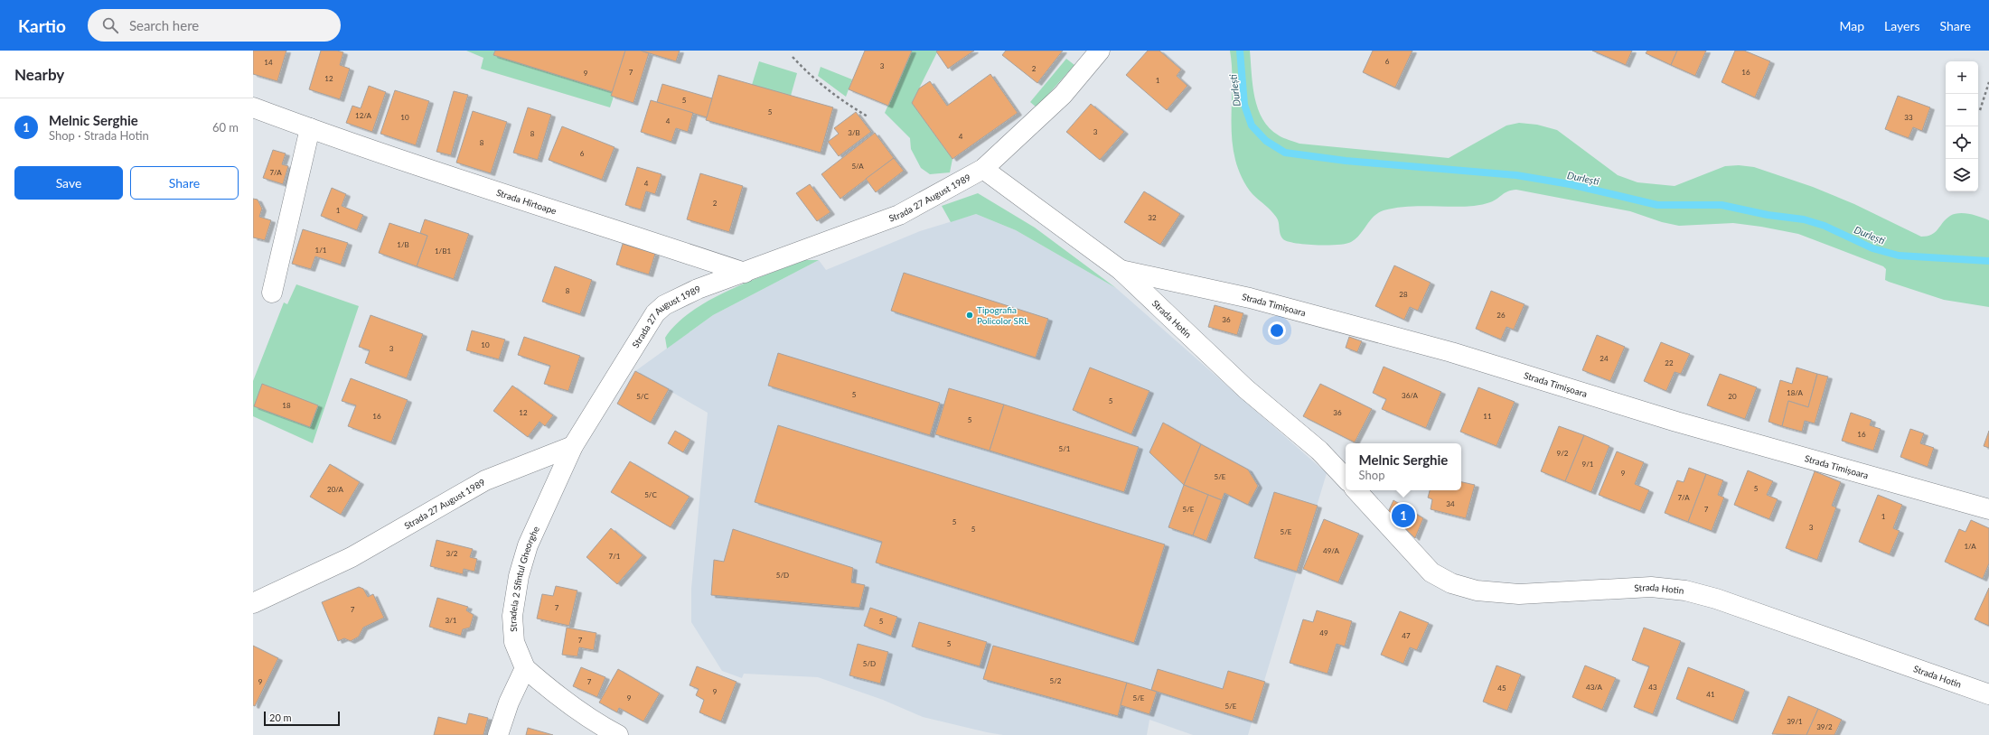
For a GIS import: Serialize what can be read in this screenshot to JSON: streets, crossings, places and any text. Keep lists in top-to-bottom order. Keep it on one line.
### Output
{"streets":{"street":["Strada 27 August 1989","Strada Hîrtoape","Strada Timișoara","Strada Hotin","Stradela 2 Sfîntul Gheorghe"]},"crossings":[["Strada 27 August 1989","Strada Hîrtoape"],["Strada 27 August 1989","Strada Hotin"],["Strada 27 August 1989","Stradela 2 Sfîntul Gheorghe"],["Strada Timișoara","Strada Hotin"]],"water":["Durlești"],"places":["Tipografia Policolor SRL"],"house_numbers":["6","14","3","2","7","16","9","12","1","5","5","12/A","10","33","4","3","3/B","8","4","8","6","5/A","7/A","4","2","1","32","1/B","1/1","1/B1","8","28","26","36","10","3","24","22","18/A","5","36/A","5/C","20","5","18","12","36","16","11","5","16","5/1","9/2","9/1","9","5/E","5","20/A","5/C","7/A","34","5/E","7","1","5","3","5","5/E","1/A","49/A","3/2","7/1","5/D","7","7","3/1","5","49","47","7","5","5/D","5/2","9","7","43/A","43","45","9","41","9","5/E","5/E","39/1","39/2"],"scale_bar":"20 m","page":{"header":"Kartio","search":"Search here","nav":["Map","Layers","Share"],"heading":"Nearby","map_buttons":["+","−"],"list":[{"mark":"1","name":"Melnic Serghie","note":"Shop · Strada Hotin","value":"60 m"}],"buttons":["Save","Share"],"popup":["Melnic Serghie","Shop"],"pins":"1","scale":"20 m"}}
